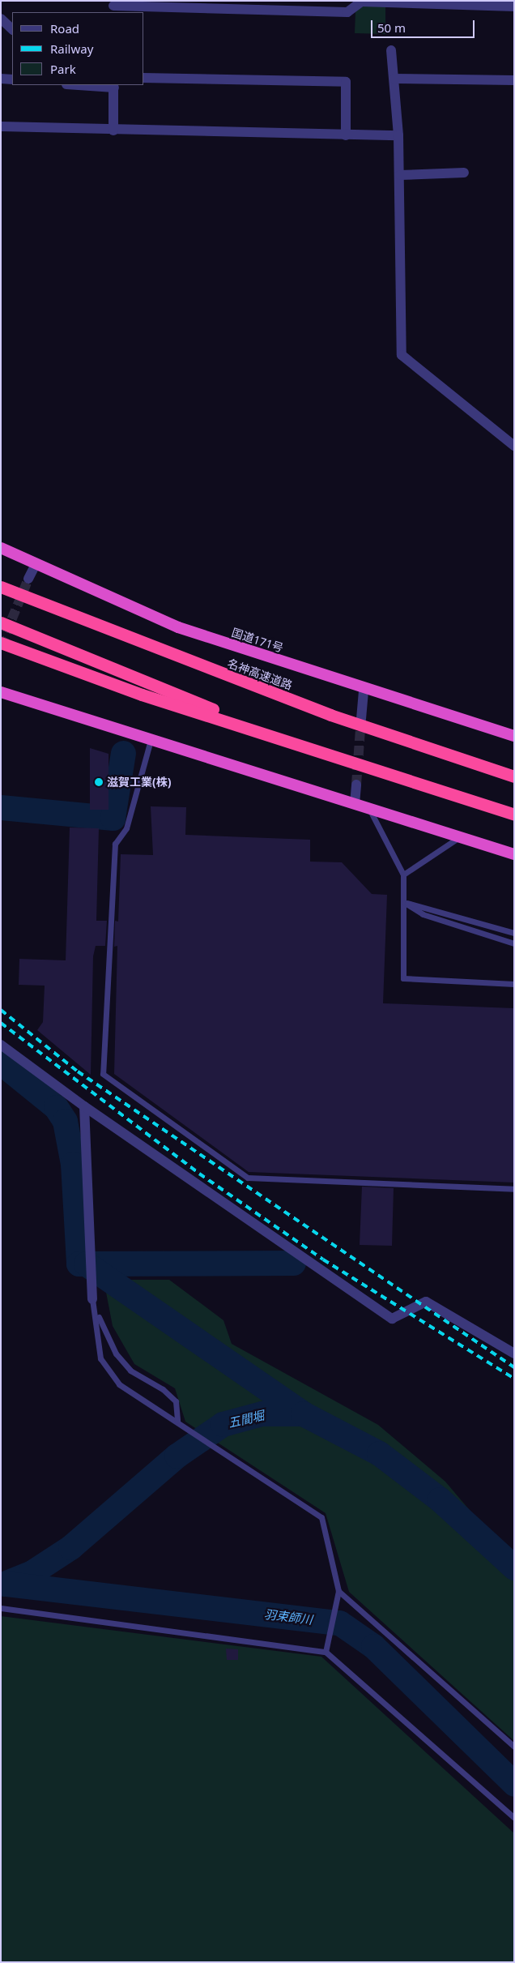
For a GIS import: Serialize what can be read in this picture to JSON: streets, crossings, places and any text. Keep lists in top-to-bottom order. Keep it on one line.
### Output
{"streets":{"highway":["国道171号","名神高速道路"]},"water":["五間堀","羽束師川"],"places":["滋賀工業(株)"],"legend":["Road","Railway","Park"],"scale_bar":"50 m"}
